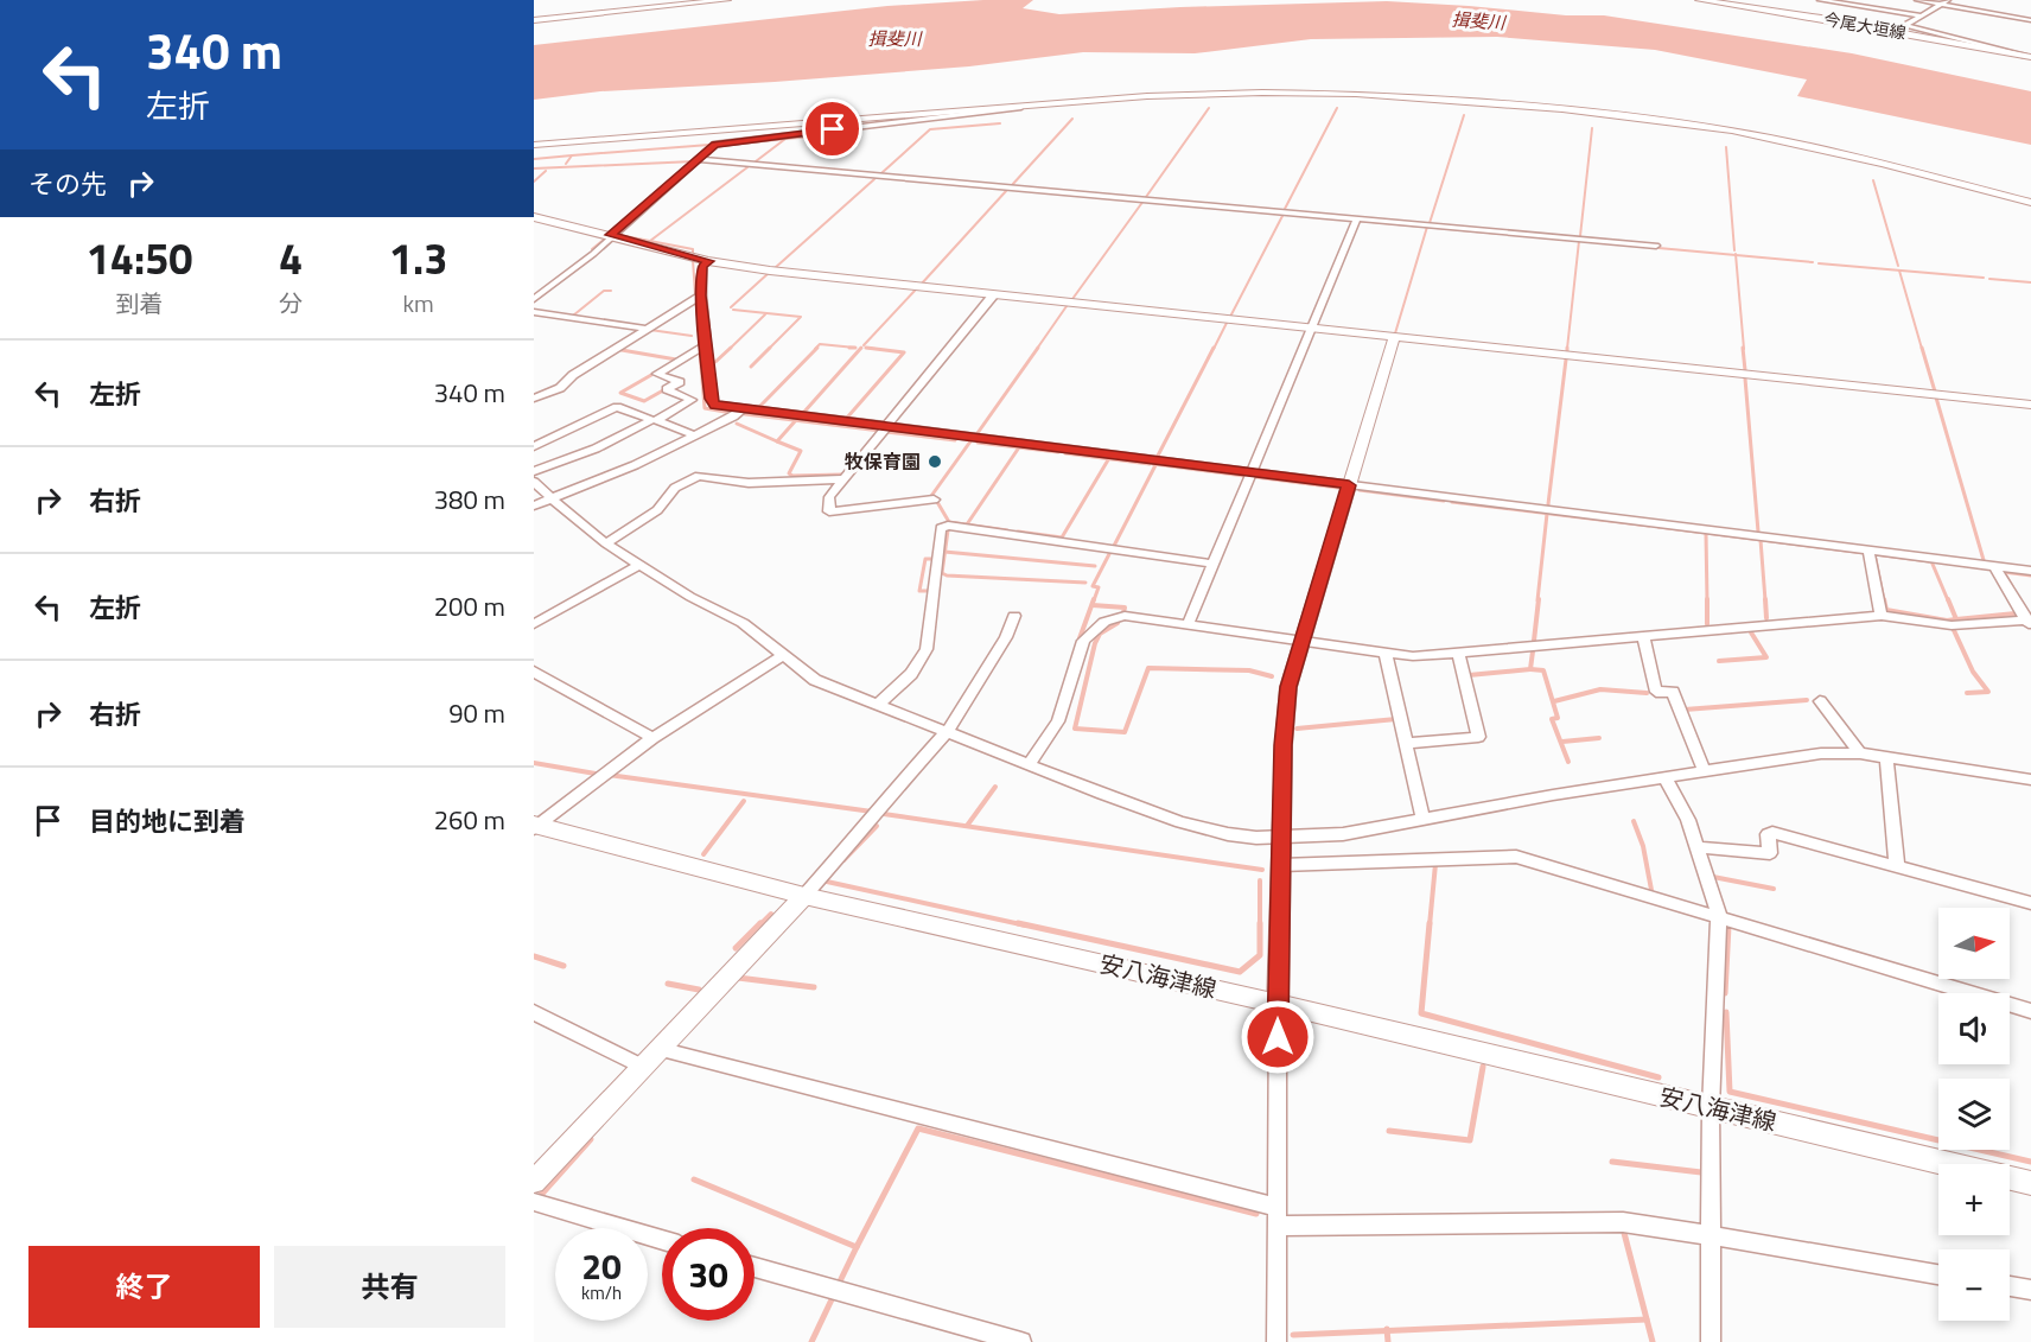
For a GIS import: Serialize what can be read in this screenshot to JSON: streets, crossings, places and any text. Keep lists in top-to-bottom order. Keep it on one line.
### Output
{"streets":{"main road":["今尾大垣線","安八海津線"]},"water":["揖斐川"],"places":["牧保育園"],"north":"right","page":{"turn":["340 m","左折"],"then":"その先","eta":["14:50","到着","4","分","1.3","km"],"list":[{"name":"左折","value":"340 m"},{"name":"右折","value":"380 m"},{"name":"左折","value":"200 m"},{"name":"右折","value":"90 m"},{"name":"目的地に到着","value":"260 m"}],"map_buttons":["+","−"],"speed":"20 km/h","limit":"30","buttons":["終了","共有"]}}
